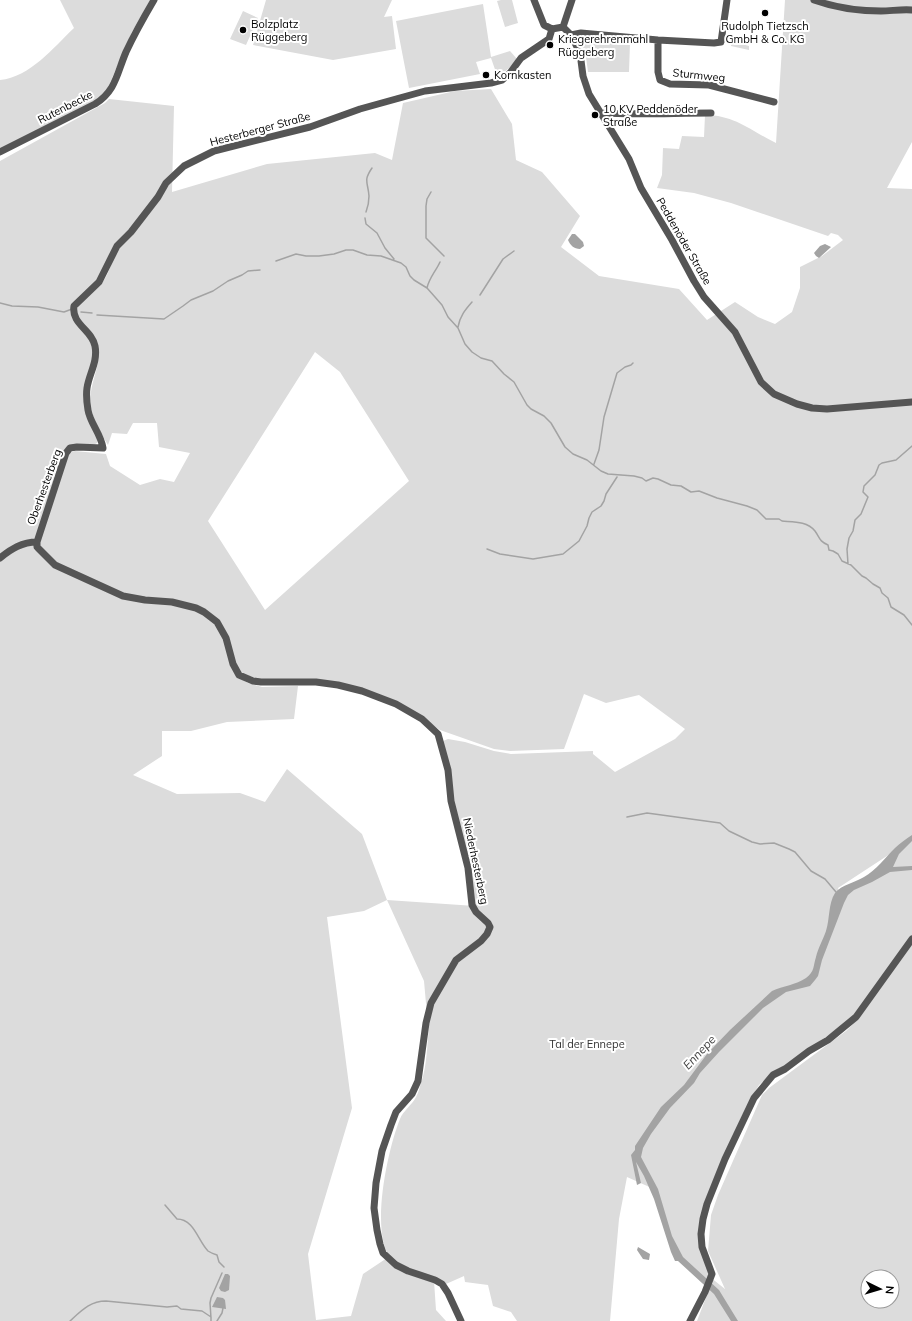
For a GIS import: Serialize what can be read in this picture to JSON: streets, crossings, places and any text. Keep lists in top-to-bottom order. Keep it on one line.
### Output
{"streets":{"street":["Sturmweg","Rutenbecke","Hesterberger Straße","Peddenöder Straße","Oberhesterberg","Niederhesterberg"]},"crossings":[["Hesterberger Straße","Oberhesterberg"],["Oberhesterberg","Niederhesterberg"]],"water":["Ennepe"],"parks":["Tal der Ennepe"],"places":["Rudolph Tietzsch GmbH & Co. KG","Bolzplatz Rüggeberg","Kriegerehrenmahl Rüggeberg","Kornkasten","10 KV Peddenöder Straße"],"north":"right"}
